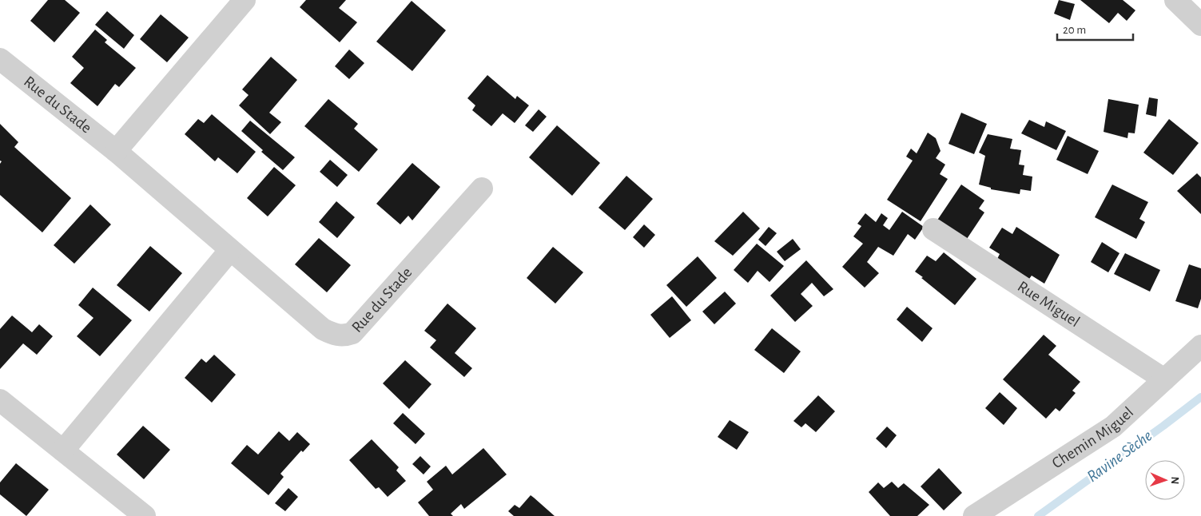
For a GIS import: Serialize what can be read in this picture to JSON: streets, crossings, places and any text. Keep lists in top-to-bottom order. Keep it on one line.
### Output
{"streets":{"street":["Rue du Stade","Rue Miguel","Chemin Miguel"]},"crossings":[["Rue Miguel","Chemin Miguel"]],"water":["Ravine Sèche"],"scale_bar":"20 m","north":"right"}
